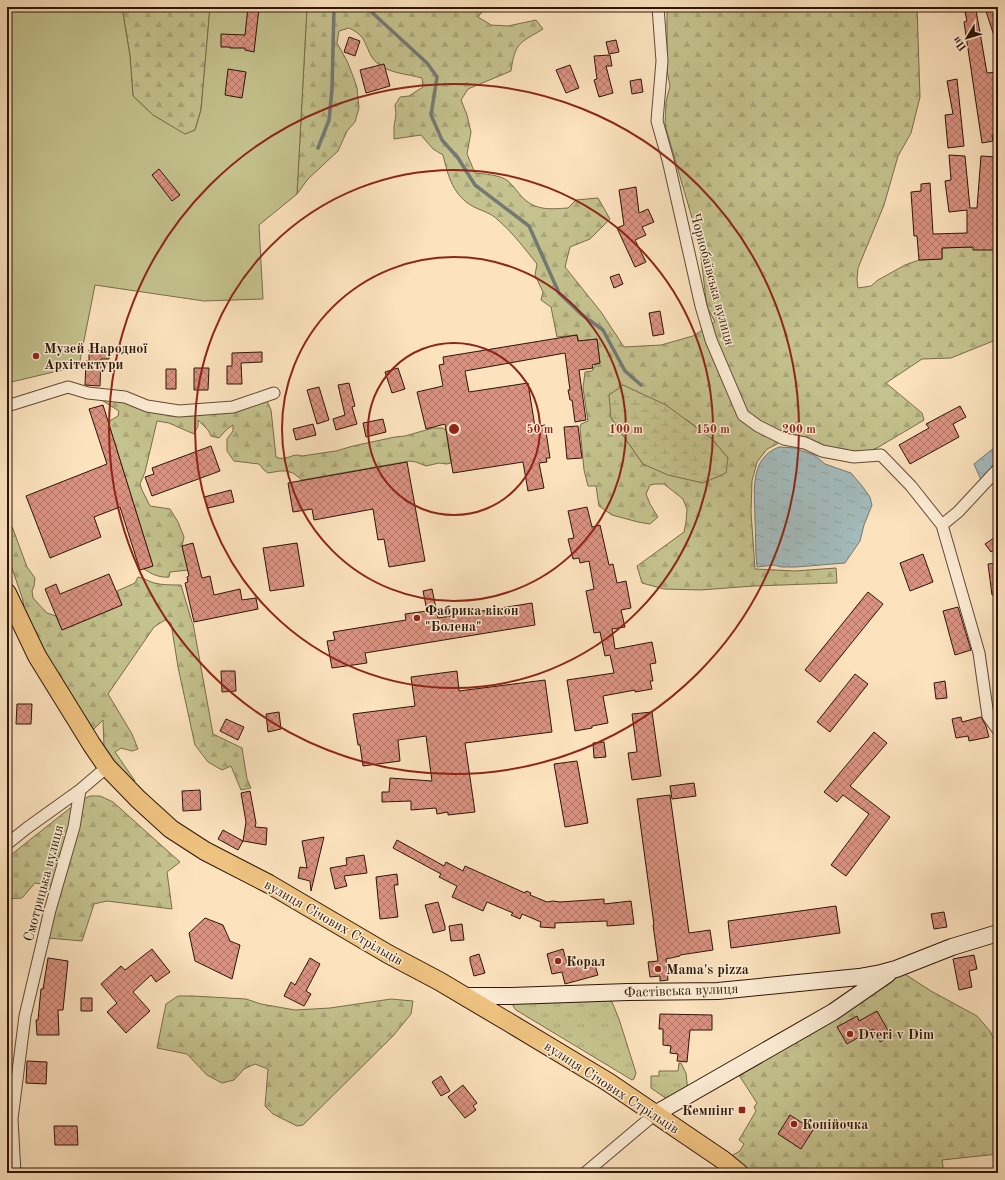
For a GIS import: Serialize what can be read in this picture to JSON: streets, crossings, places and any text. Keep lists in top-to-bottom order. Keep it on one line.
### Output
{"streets":{"main road":["вулиця Січових Стрільців","Фастівська вулиця"],"street":["Чорнобаївська вулиця","Смотрицька вулиця"]},"crossings":[["вулиця Січових Стрільців","Фастівська вулиця"]],"places":{"other":["Музей Народної Архітектури","Фабрика вікон \"Болена\"","Корал","Mama's pizza","Dveri v Dim","Копійочка"],"transit":["Кемпінг"]},"north":"bottom left","rings":["50 m","100 m","150 m","200 m"]}
